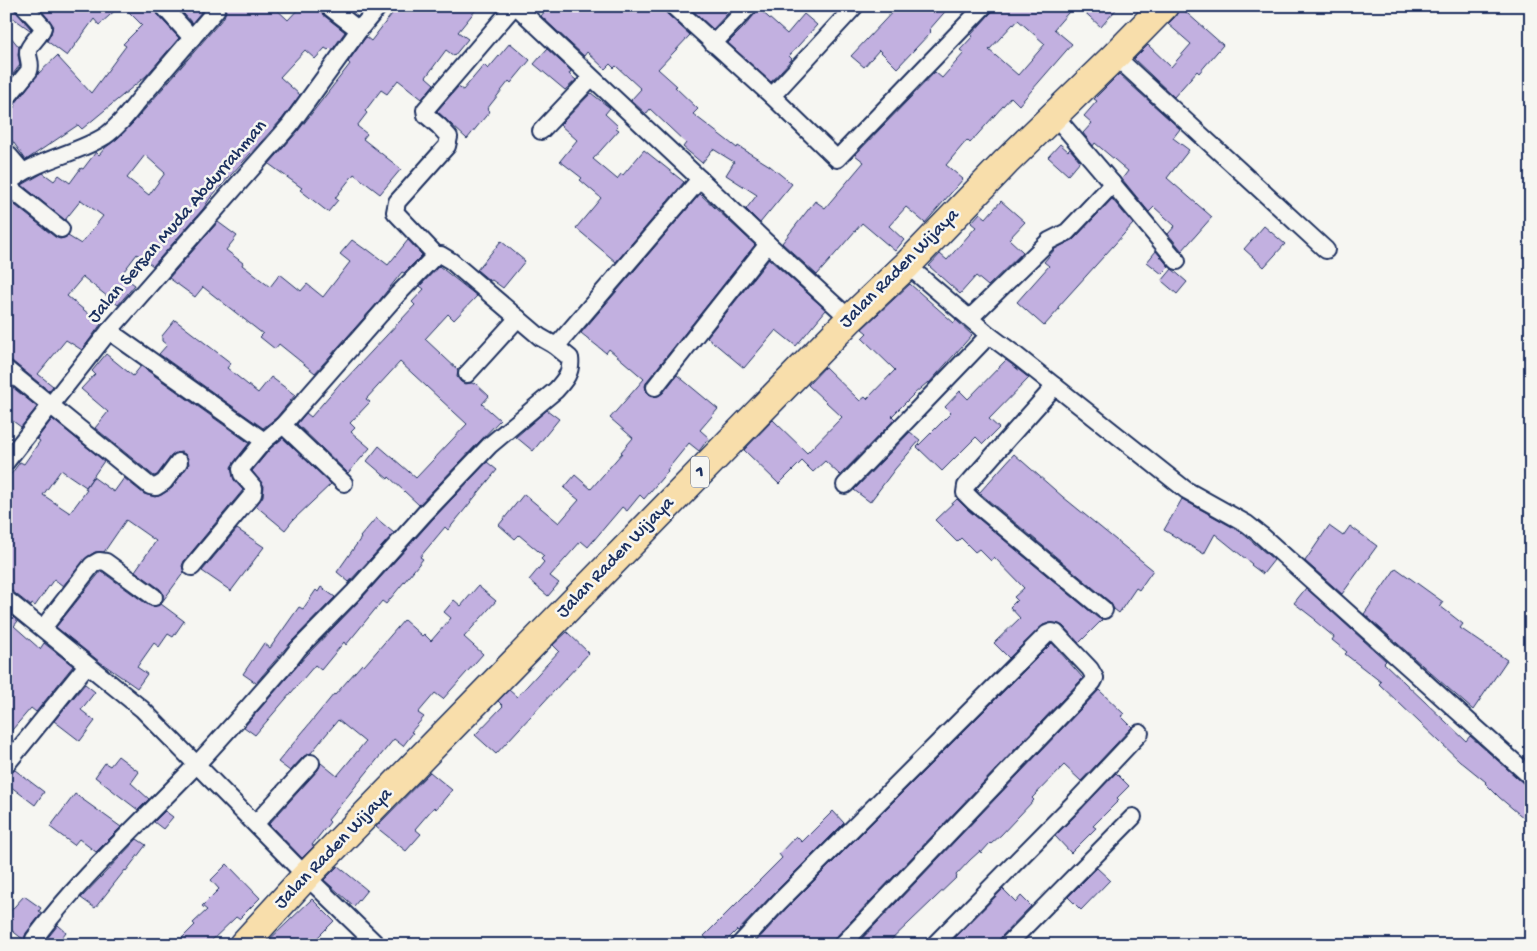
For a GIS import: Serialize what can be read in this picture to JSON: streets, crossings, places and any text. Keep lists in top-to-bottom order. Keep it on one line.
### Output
{"streets":{"highway":["Jalan Raden Wijaya","1"],"street":["Jalan Sersan Muda Abdurrahman"]}}
